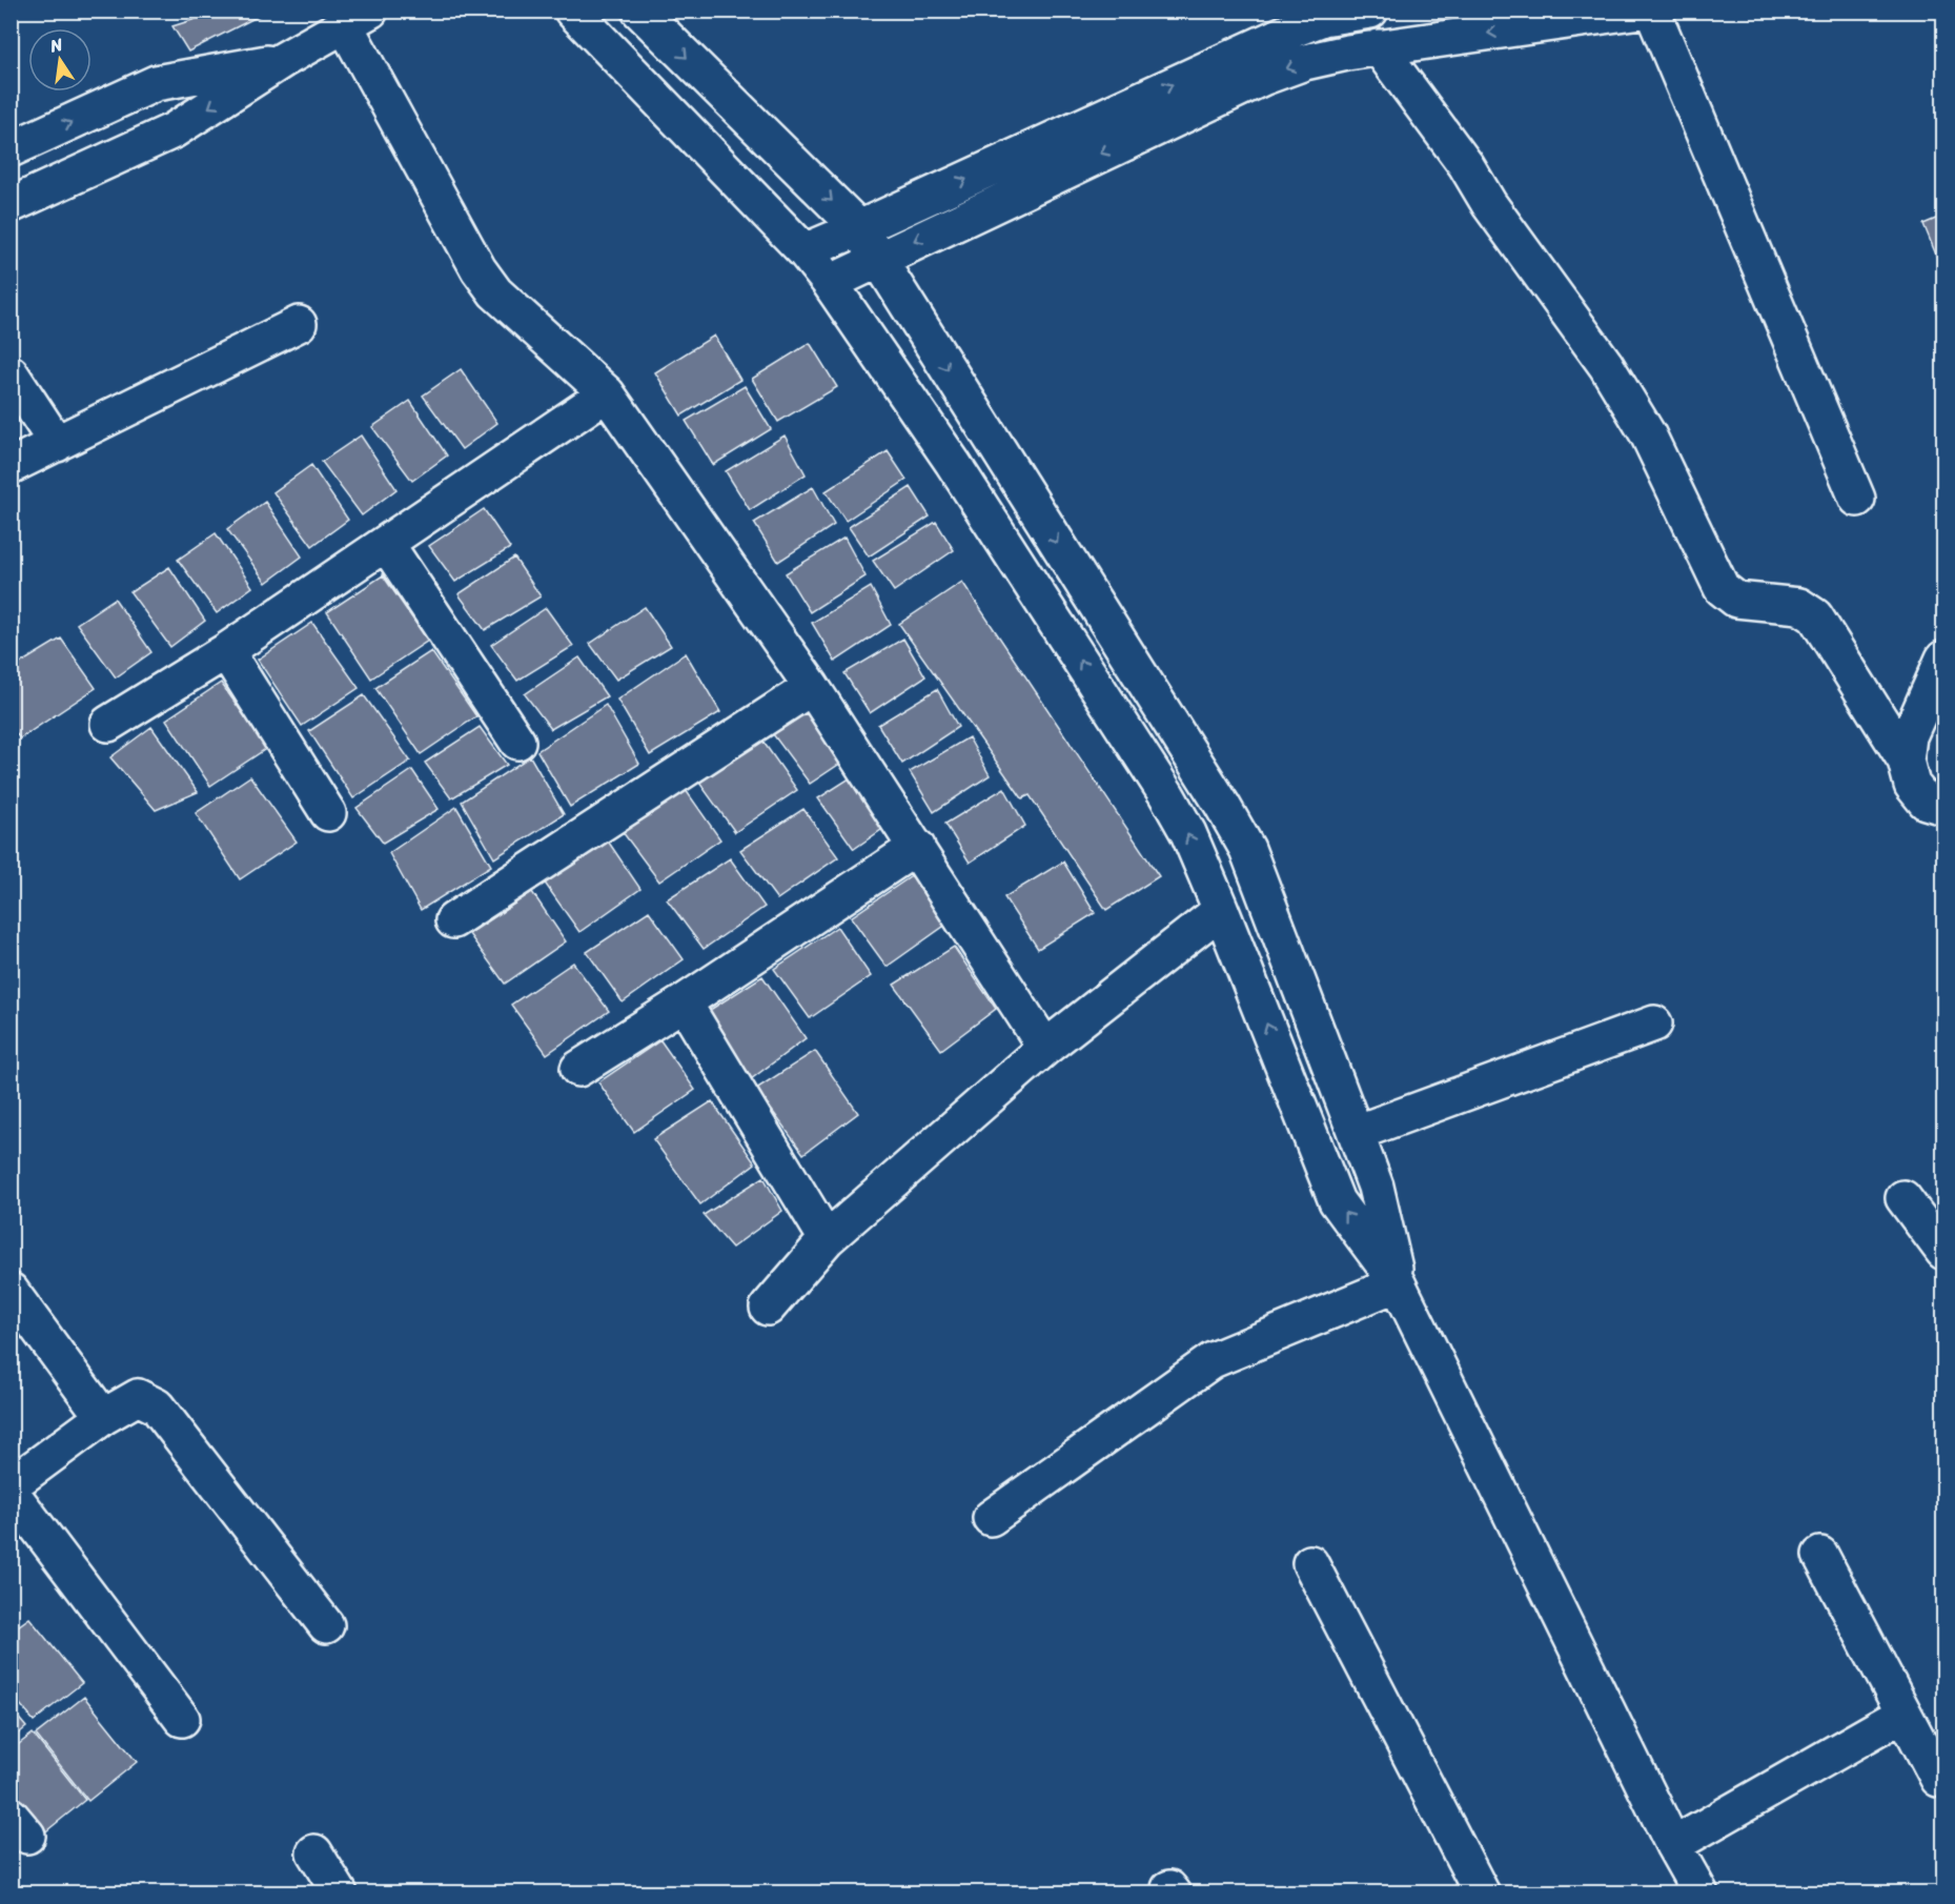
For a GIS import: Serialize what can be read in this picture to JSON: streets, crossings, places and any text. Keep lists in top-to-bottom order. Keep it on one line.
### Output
{"north":"top"}
